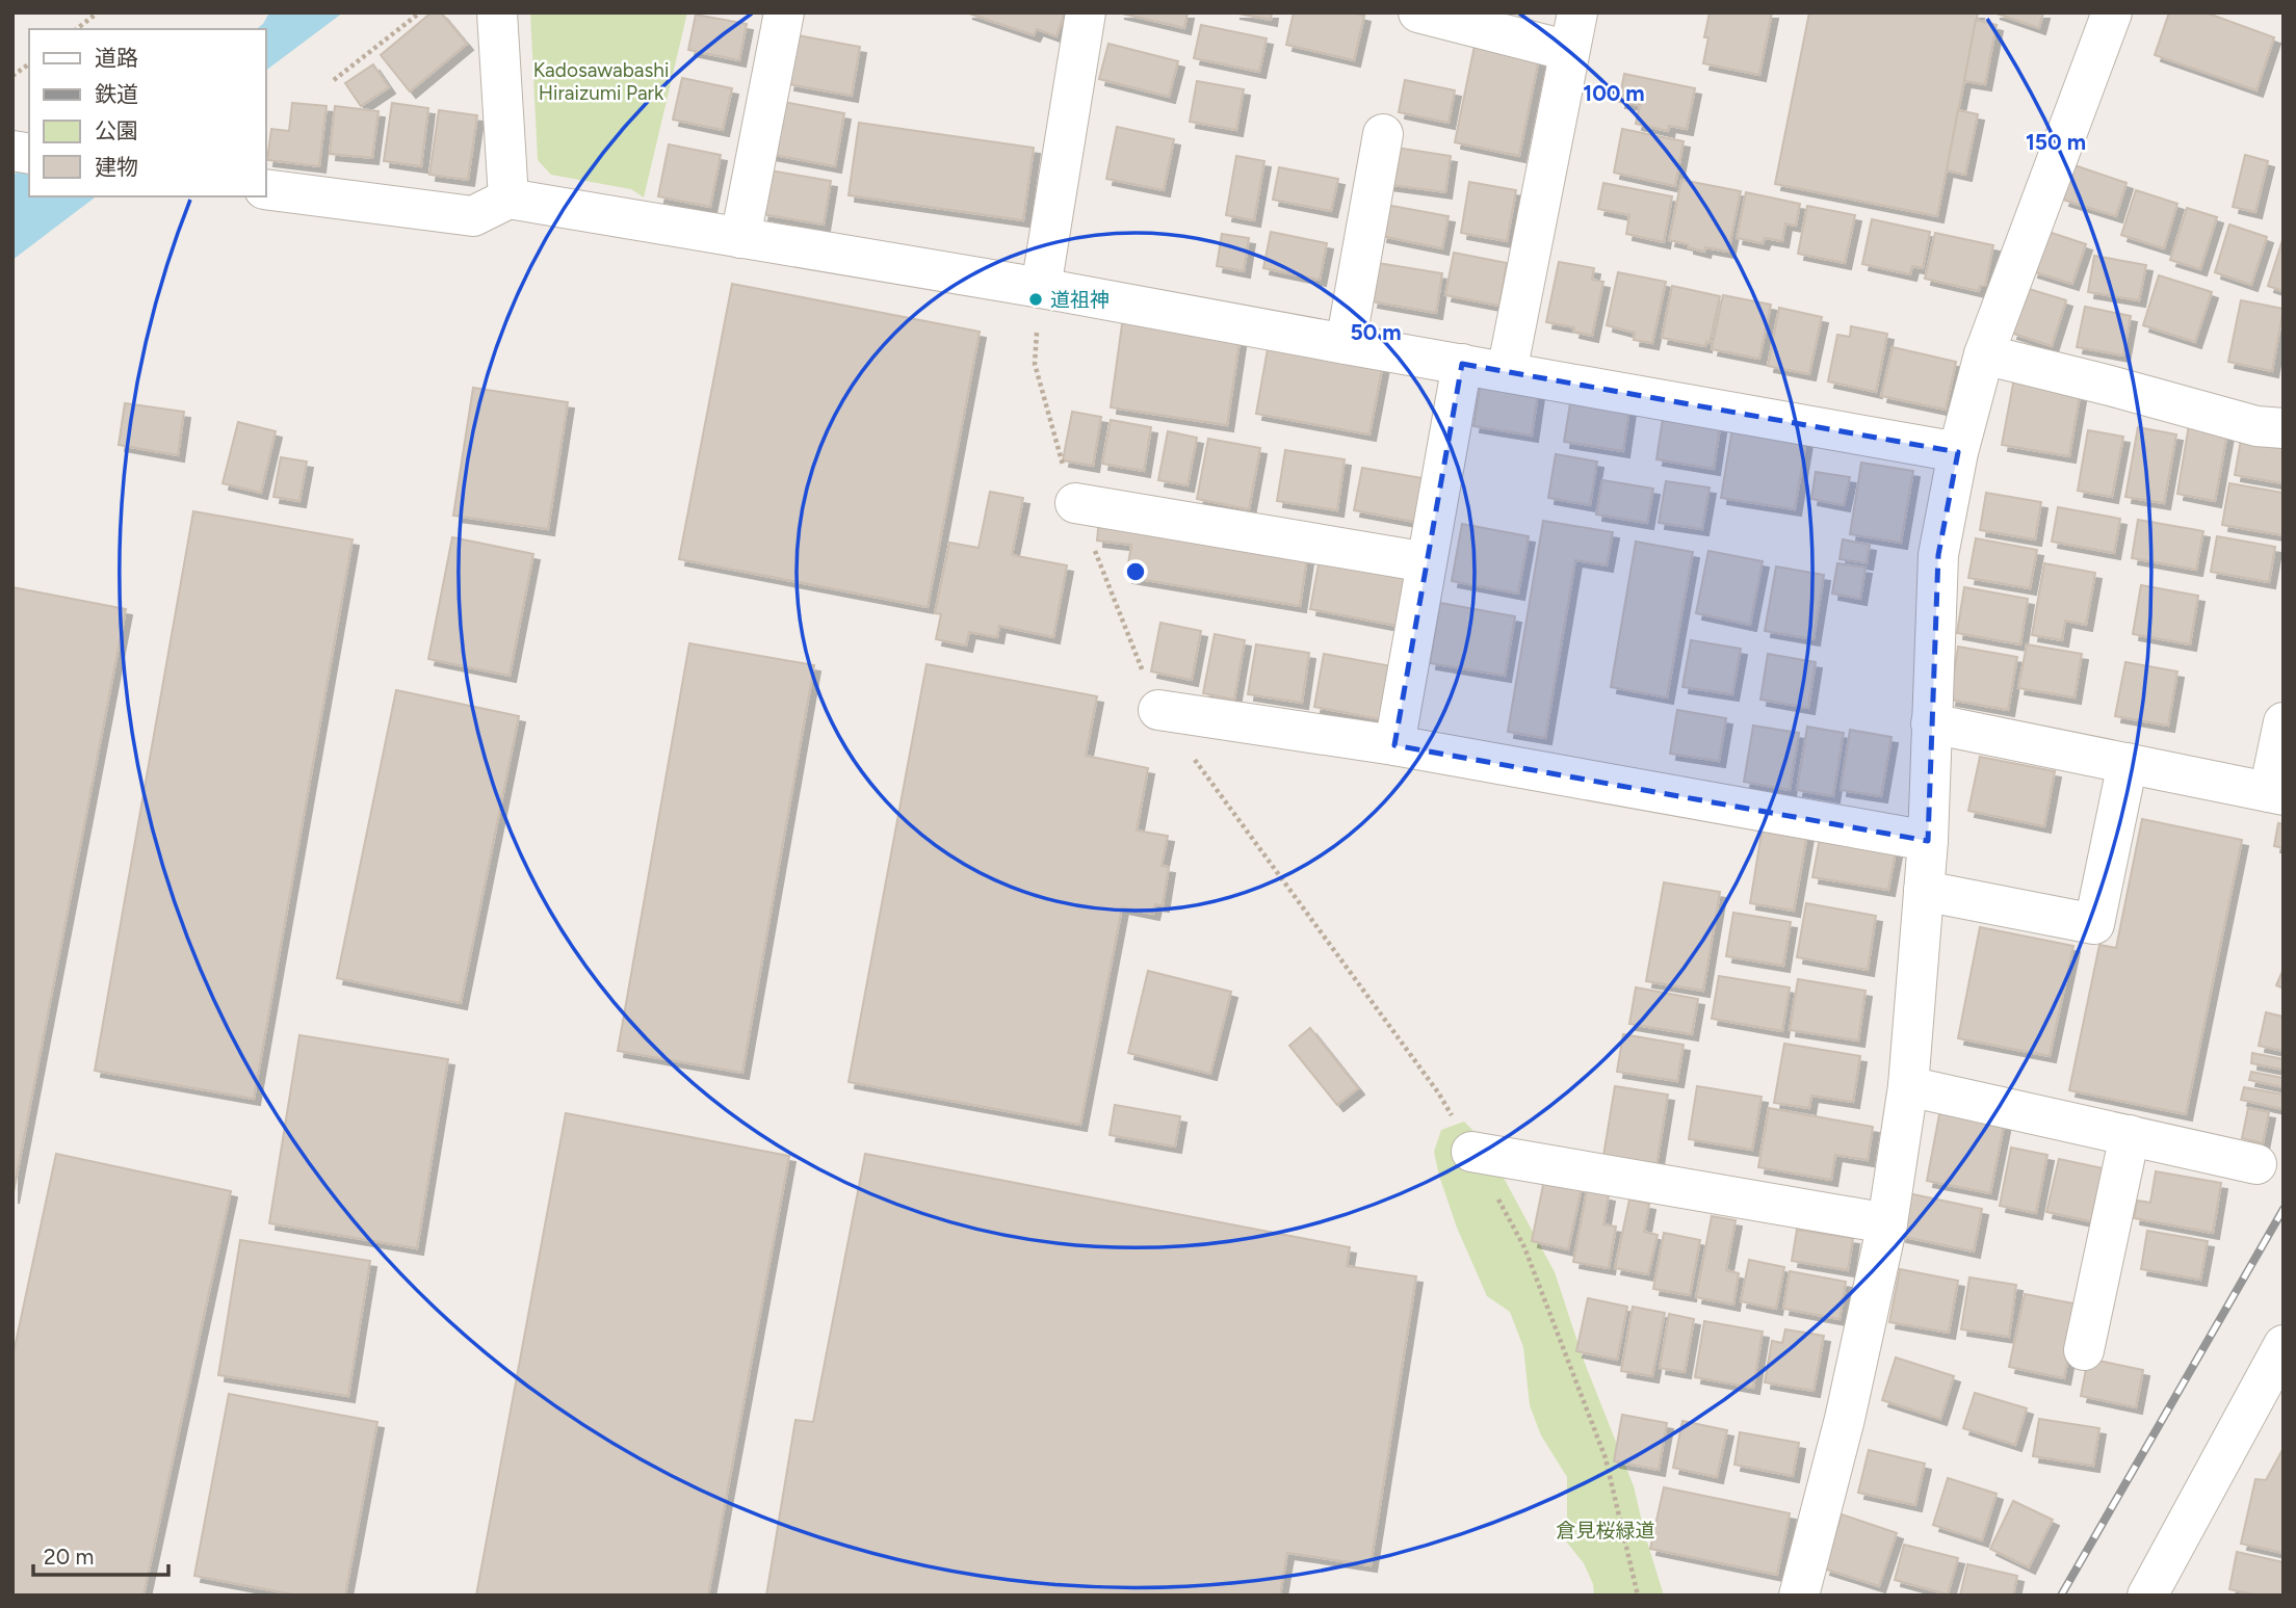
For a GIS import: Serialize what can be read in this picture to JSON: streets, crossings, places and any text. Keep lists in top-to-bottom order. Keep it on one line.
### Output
{"parks":["Kadosawabashi Hiraizumi Park","倉見桜緑道"],"places":["道祖神"],"legend":["道路","鉄道","公園","建物"],"scale_bar":"20 m","rings":["100 m","150 m","50 m"]}
